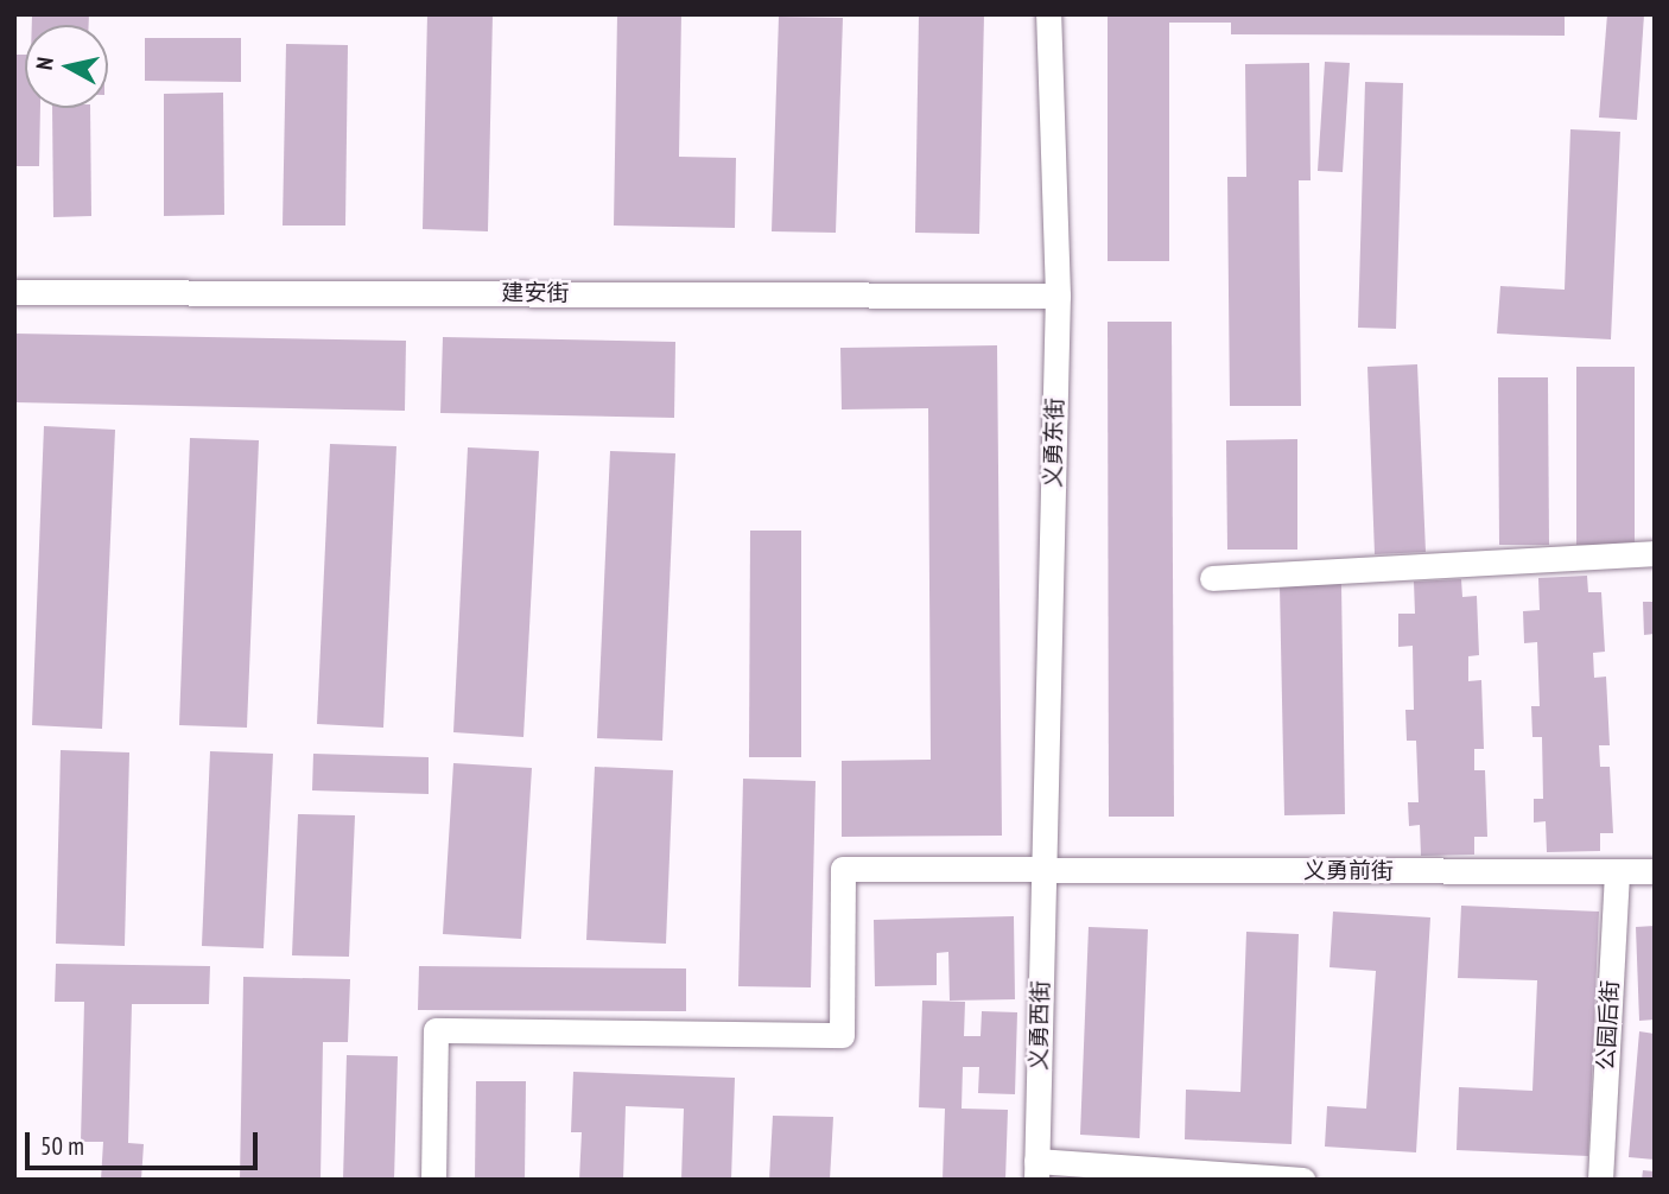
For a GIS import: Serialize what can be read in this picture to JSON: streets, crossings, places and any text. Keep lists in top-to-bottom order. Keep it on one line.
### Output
{"streets":{"street":["建安街","义勇东街","义勇前街","义勇西街","公园后街"]},"crossings":[["建安街","义勇东街"],["义勇东街","义勇前街"],["义勇东街","义勇西街"],["义勇前街","义勇西街"],["义勇前街","公园后街"]],"scale_bar":"50 m","north":"left"}
